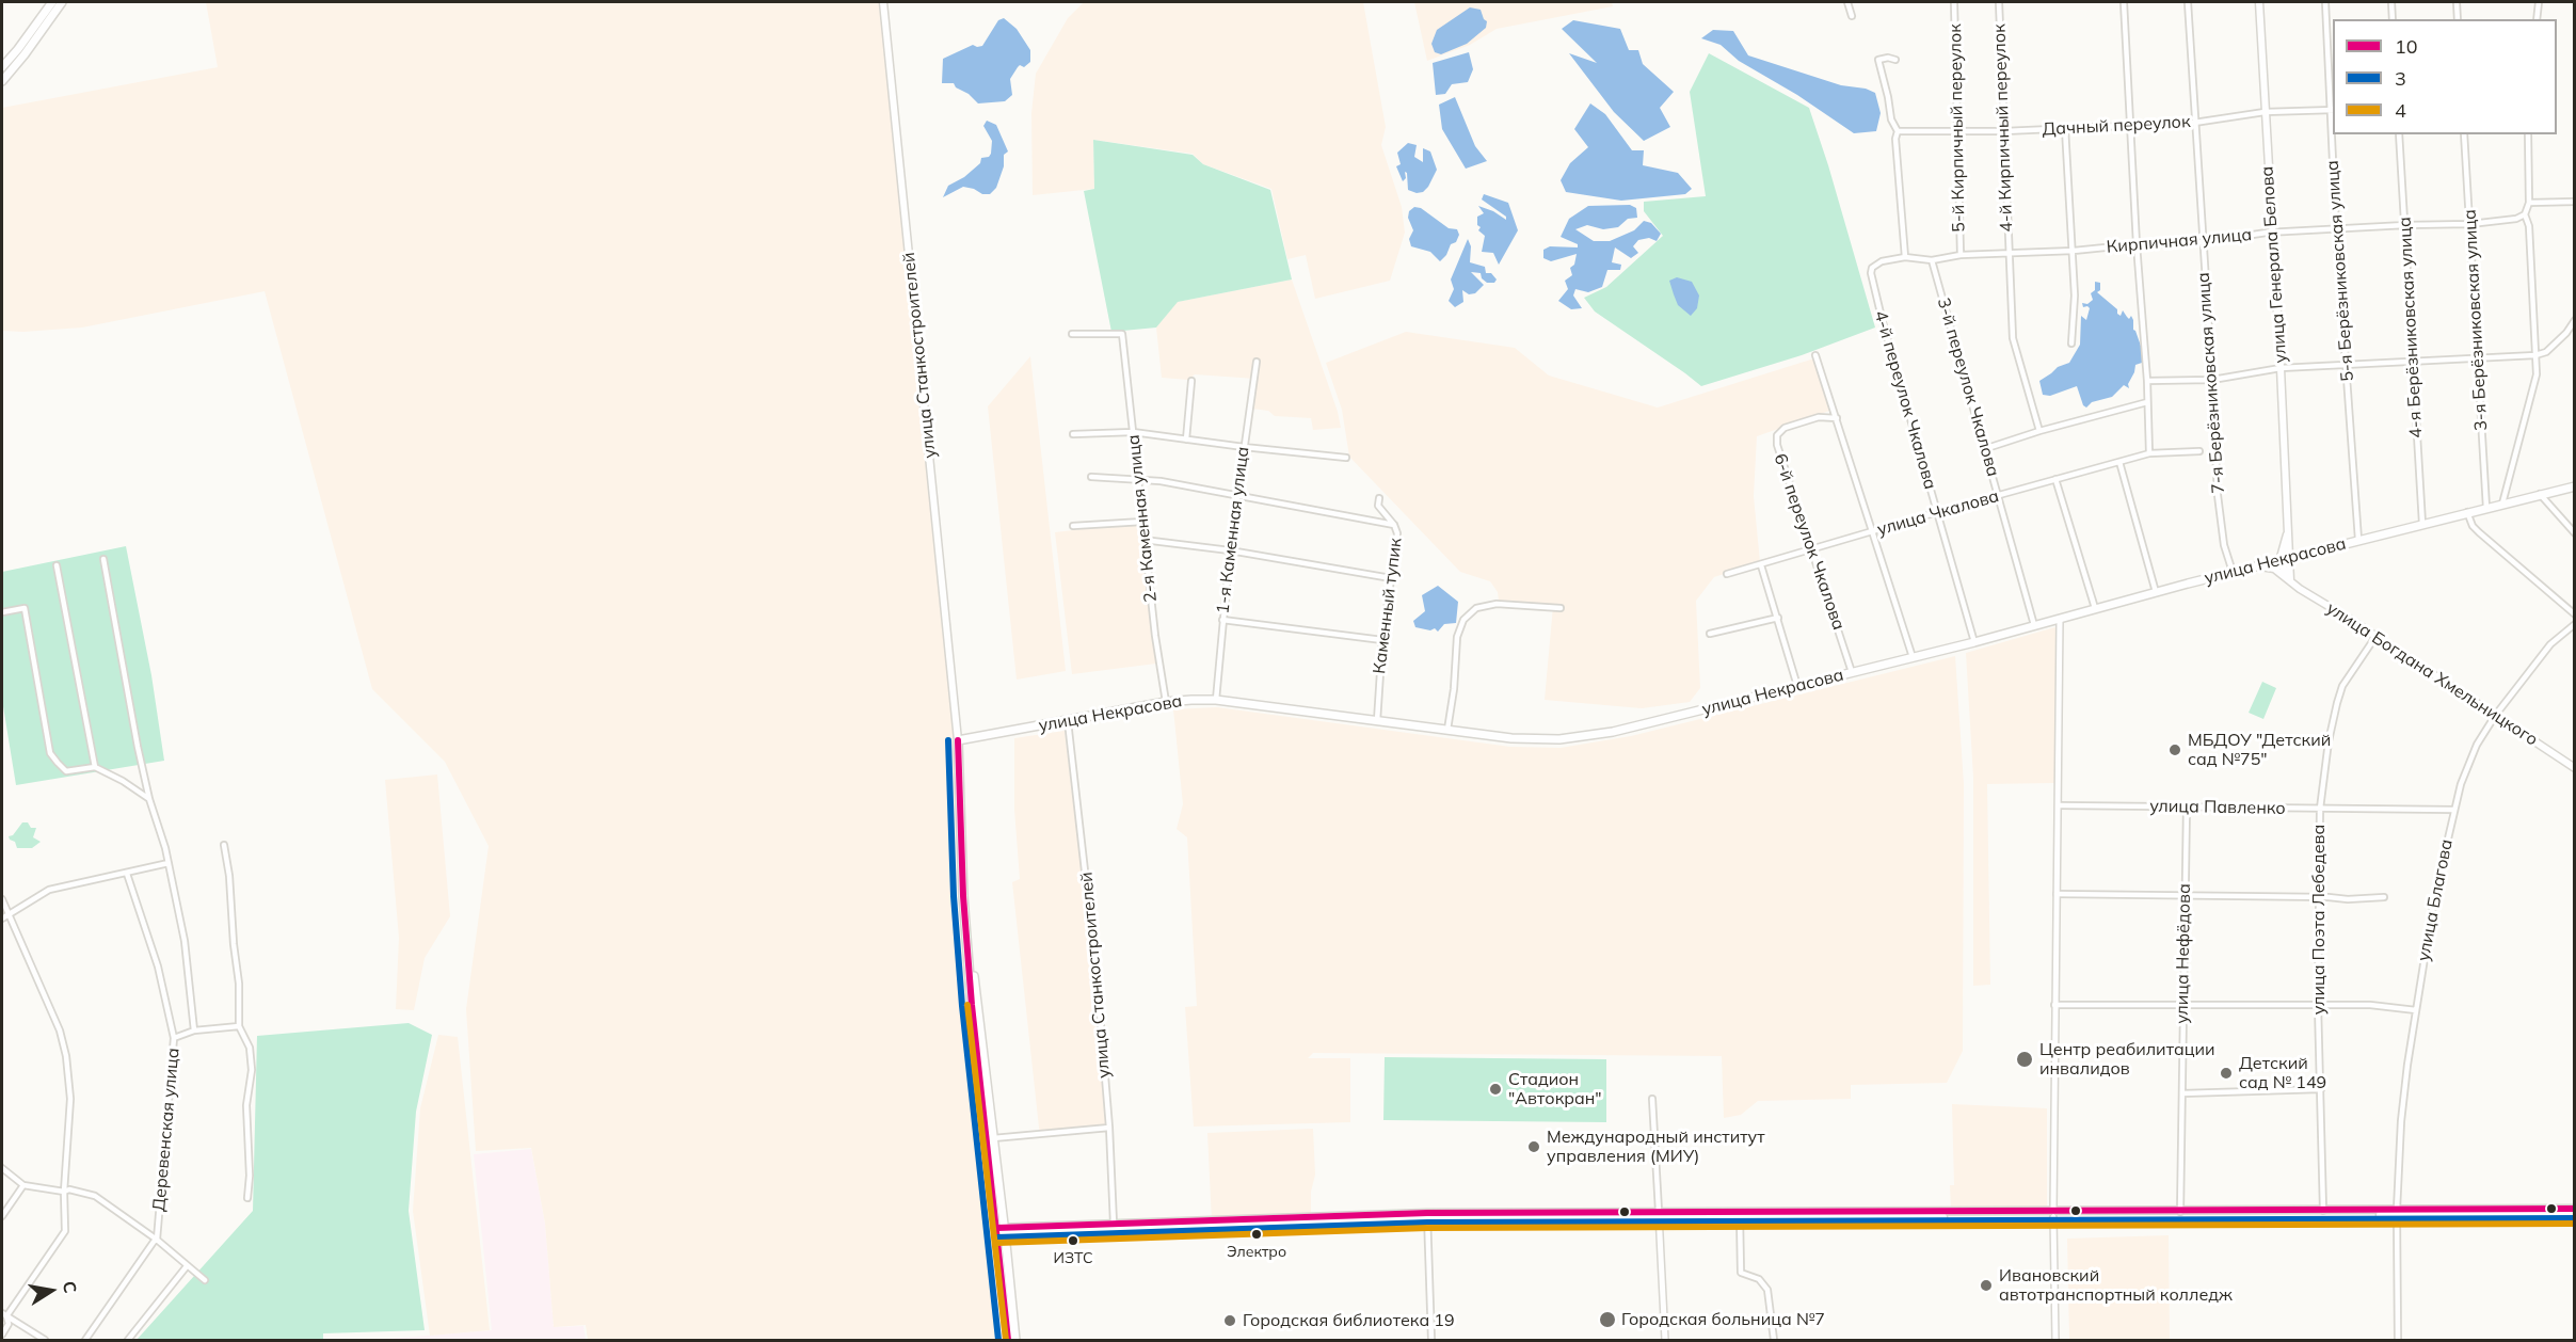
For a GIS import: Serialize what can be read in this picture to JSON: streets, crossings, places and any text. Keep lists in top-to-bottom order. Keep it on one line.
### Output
{"streets":{"main road":["улица Генерала Белова","улица Станкостроителей","улица Некрасова","улица Богдана Хмельницкого"],"street":["Дачный переулок","5-й Кирпичный переулок","4-й Кирпичный переулок","Кирпичная улица","5-я Берёзниковская улица","3-я Берёзниковская улица","4-я Берёзниковская улица","7-я Берёзниковская улица","3-й переулок Чкалова","4-й переулок Чкалова","улица Чкалова","2-я Каменная улица","1-я Каменная улица","6-й переулок Чкалова","Каменный тупик","улица Павленко","улица Благова","улица Поэта Лебедева","улица Нефёдова","Деревенская улица"]},"crossings":[["Дачный переулок","5-й Кирпичный переулок"],["Дачный переулок","4-й Кирпичный переулок"],["Дачный переулок","улица Генерала Белова"],["Дачный переулок","5-я Берёзниковская улица"],["Дачный переулок","7-я Берёзниковская улица"],["5-й Кирпичный переулок","Кирпичная улица"],["4-й Кирпичный переулок","Кирпичная улица"],["Кирпичная улица","улица Генерала Белова"],["Кирпичная улица","5-я Берёзниковская улица"],["Кирпичная улица","3-я Берёзниковская улица"],["Кирпичная улица","4-я Берёзниковская улица"],["Кирпичная улица","7-я Берёзниковская улица"],["Кирпичная улица","3-й переулок Чкалова"],["Кирпичная улица","4-й переулок Чкалова"],["улица Генерала Белова","улица Некрасова"],["улица Генерала Белова","улица Богдана Хмельницкого"],["5-я Берёзниковская улица","улица Некрасова"],["3-я Берёзниковская улица","улица Некрасова"],["4-я Берёзниковская улица","улица Некрасова"],["улица Станкостроителей","улица Некрасова"],["7-я Берёзниковская улица","улица Некрасова"],["3-й переулок Чкалова","улица Чкалова"],["3-й переулок Чкалова","улица Некрасова"],["4-й переулок Чкалова","улица Чкалова"],["4-й переулок Чкалова","улица Некрасова"],["улица Чкалова","6-й переулок Чкалова"],["2-я Каменная улица","улица Некрасова"],["1-я Каменная улица","улица Некрасова"],["6-й переулок Чкалова","улица Некрасова"],["улица Некрасова","Каменный тупик"],["улица Некрасова","улица Богдана Хмельницкого"],["улица Богдана Хмельницкого","улица Благова"],["улица Богдана Хмельницкого","улица Поэта Лебедева"],["улица Павленко","улица Благова"],["улица Павленко","улица Поэта Лебедева"],["улица Павленко","улица Нефёдова"]],"places":["МБДОУ \"Детский сад №75\"","Центр реабилитации инвалидов","Детский сад № 149","Стадион \"Автокран\"","Международный институт управления (МИУ)","Электро","ИЗТС","Ивановский автотранспортный колледж","Городская больница №7","Городская библиотека 19"],"lines":["transit line 10","transit line 3","transit line 4"],"legend":["10","3","4"],"north":"right"}
